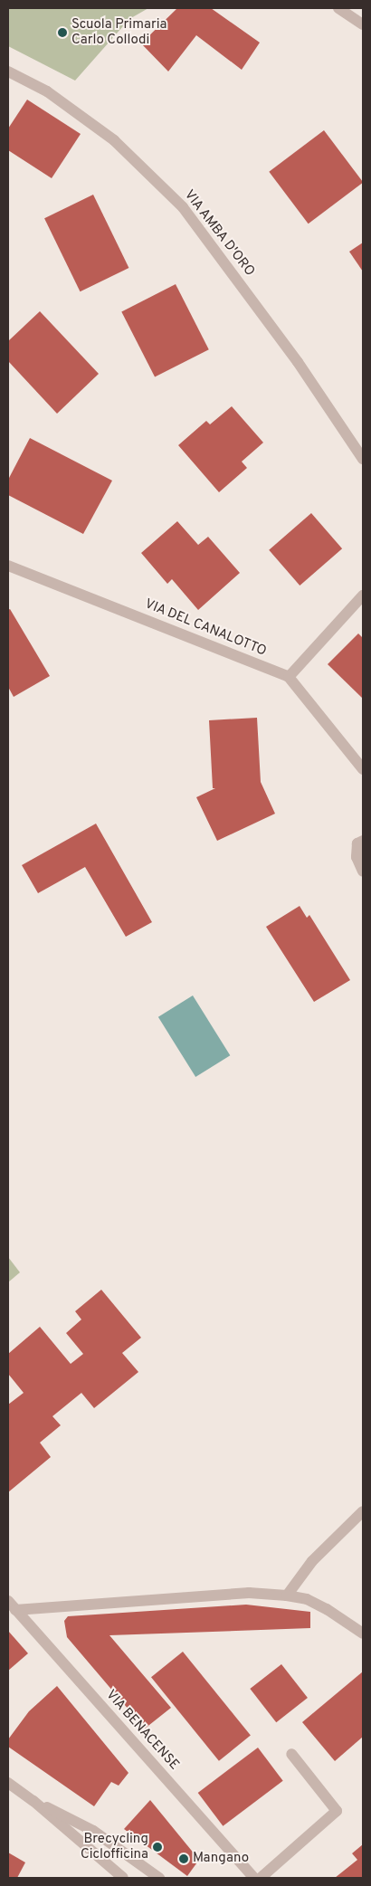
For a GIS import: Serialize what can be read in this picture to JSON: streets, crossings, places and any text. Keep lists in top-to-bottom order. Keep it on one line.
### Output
{"streets":{"street":["VIA AMBA D'ORO","VIA DEL CANALOTTO","VIA BENACENSE"]},"places":["Scuola Primaria Carlo Collodi","Brecycling Ciclofficina","Mangano"]}
